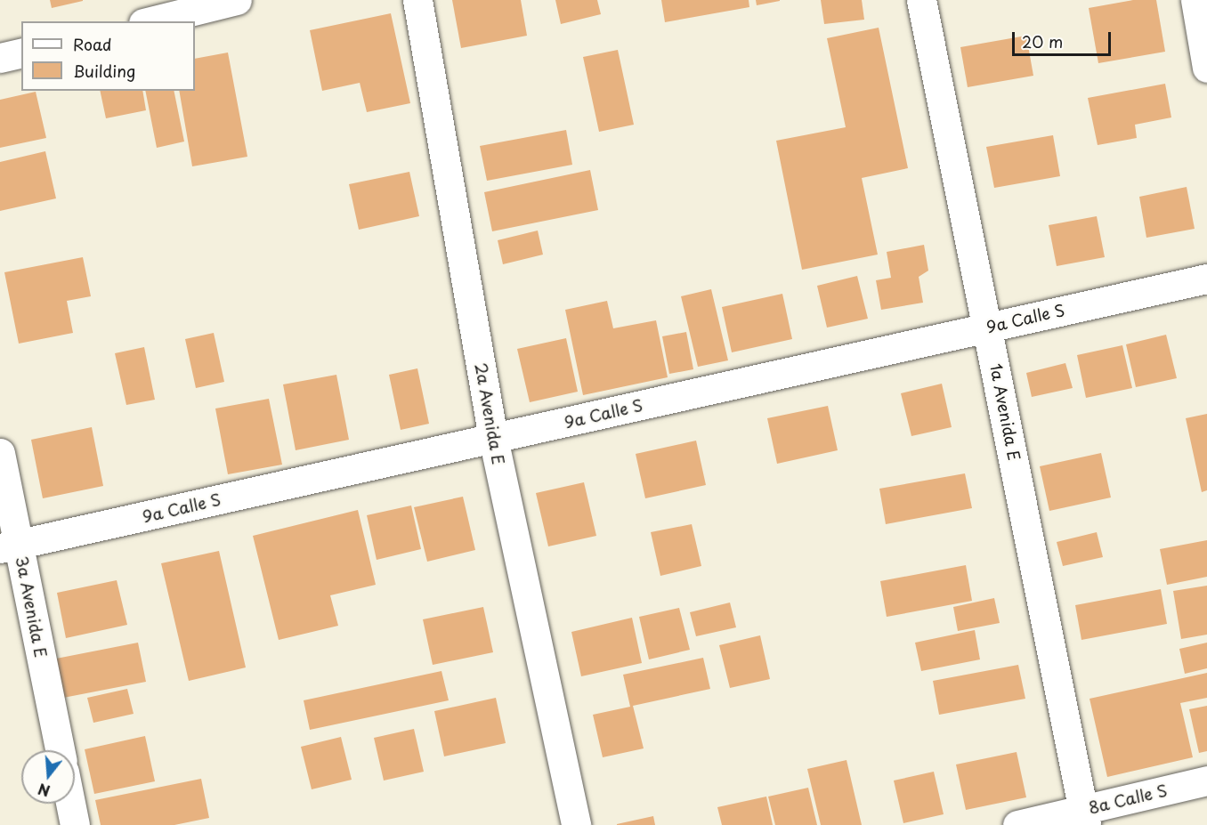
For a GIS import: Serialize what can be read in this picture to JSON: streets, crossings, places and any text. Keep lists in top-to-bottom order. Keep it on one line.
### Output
{"streets":{"street":["9a Calle S","1a Avenida E","2a Avenida E","3a Avenida E","8a Calle S"]},"crossings":[["9a Calle S","1a Avenida E"],["9a Calle S","2a Avenida E"],["9a Calle S","3a Avenida E"],["1a Avenida E","8a Calle S"]],"legend":["Road","Building"],"scale_bar":"20 m","north":"bottom"}
